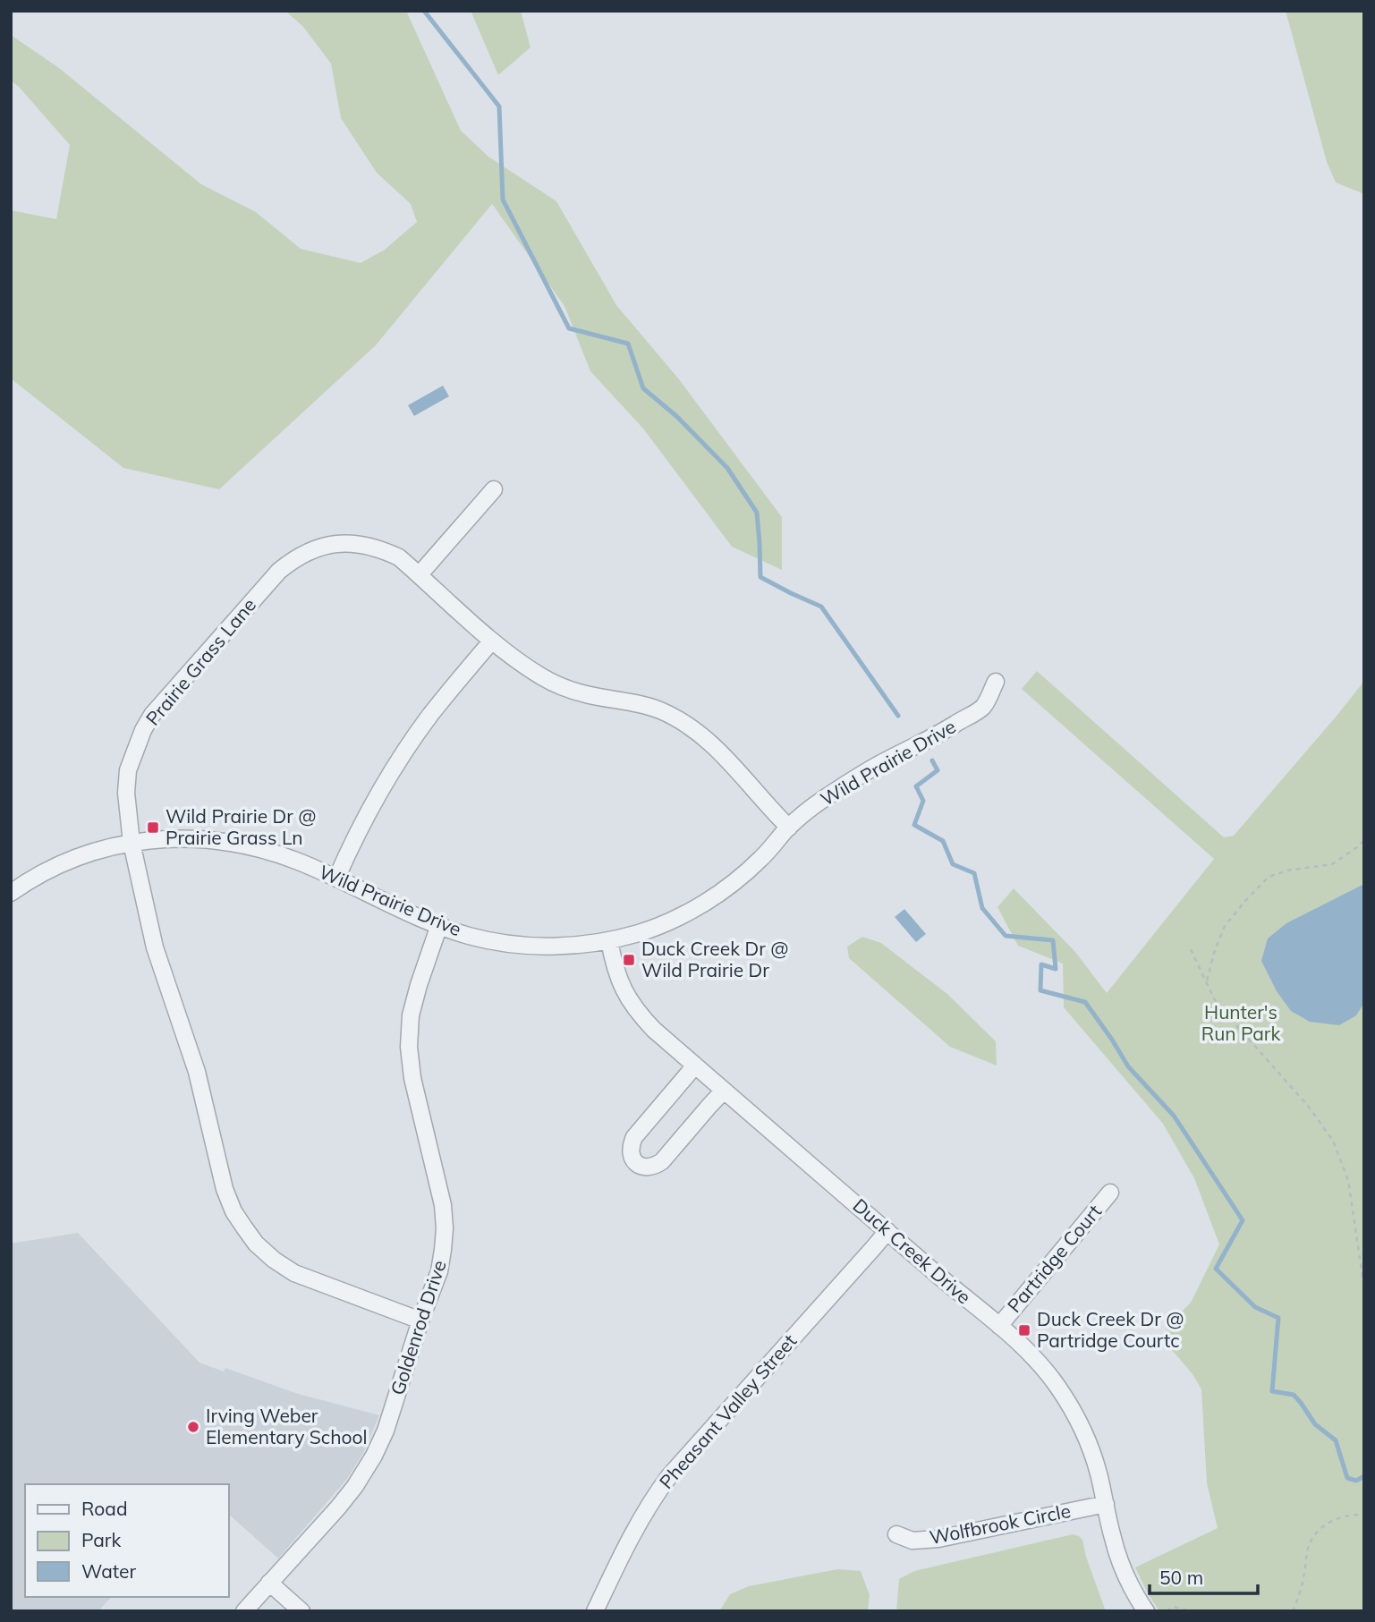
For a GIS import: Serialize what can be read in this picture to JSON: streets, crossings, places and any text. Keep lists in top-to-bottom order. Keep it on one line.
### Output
{"streets":{"street":["Prairie Grass Lane","Wild Prairie Drive","Duck Creek Drive","Partridge Court","Goldenrod Drive","Pheasant Valley Street","Wolfbrook Circle"]},"crossings":[["Prairie Grass Lane","Wild Prairie Drive"],["Prairie Grass Lane","Goldenrod Drive"],["Wild Prairie Drive","Duck Creek Drive"],["Wild Prairie Drive","Goldenrod Drive"],["Duck Creek Drive","Partridge Court"],["Duck Creek Drive","Pheasant Valley Street"],["Duck Creek Drive","Wolfbrook Circle"]],"parks":["Hunter's Run Park"],"places":{"transit":["Wild Prairie Dr @ Prairie Grass Ln","Duck Creek Dr @ Wild Prairie Dr","Duck Creek Dr @ Partridge Courtc"],"other":["Irving Weber Elementary School"]},"legend":["Road","Park","Water"],"scale_bar":"50 m"}
